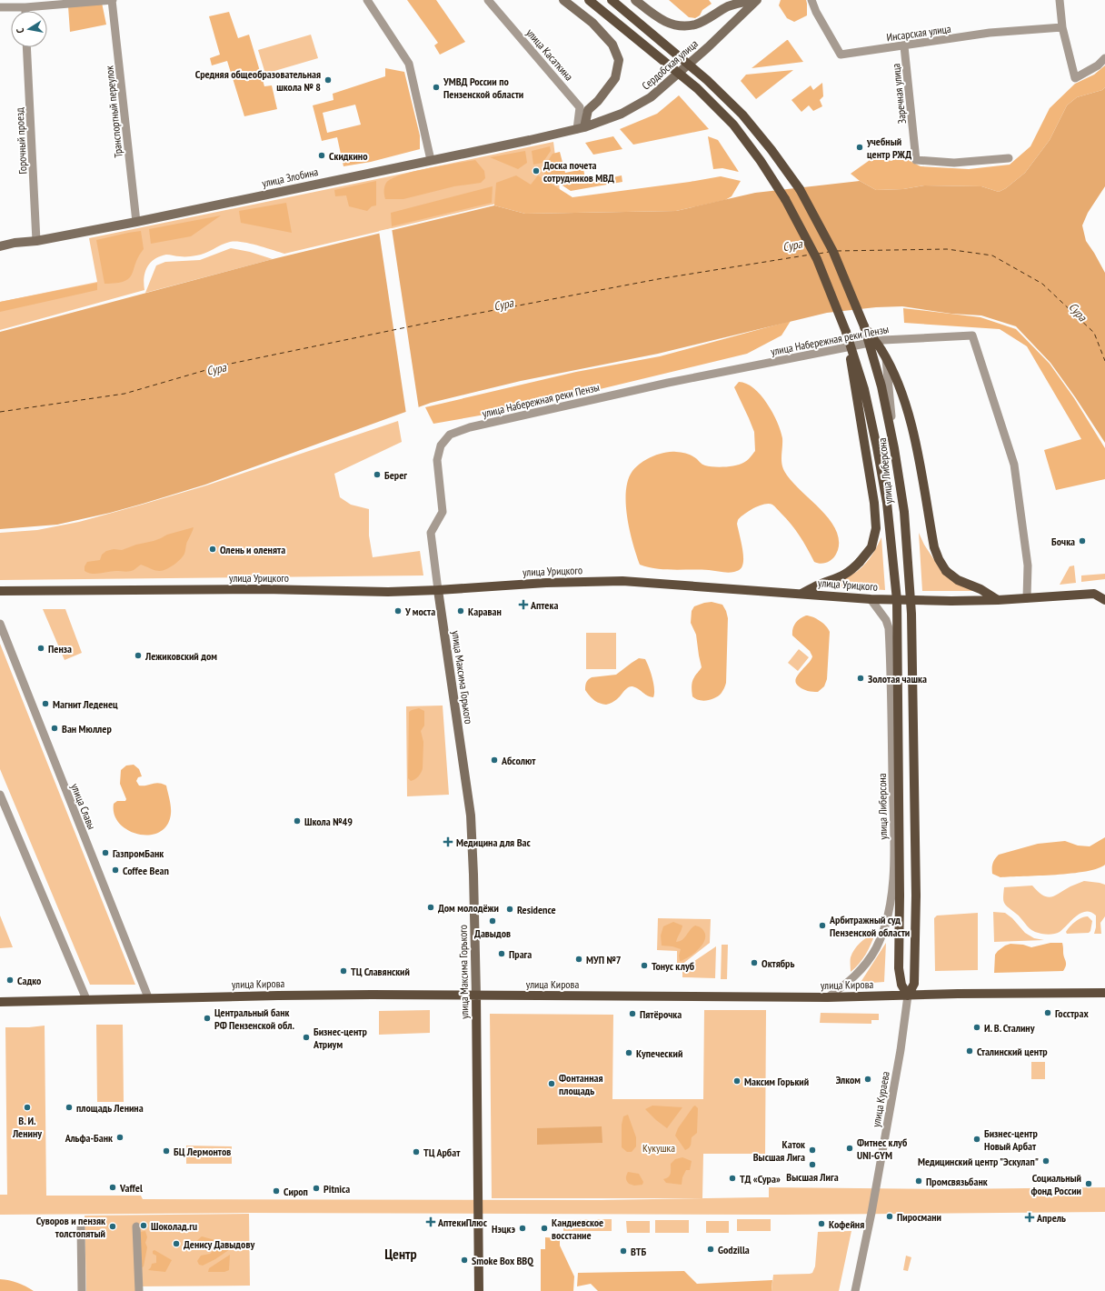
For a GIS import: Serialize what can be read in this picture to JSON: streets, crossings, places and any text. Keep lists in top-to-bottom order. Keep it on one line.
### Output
{"streets":{"main road":["Сердобская улица","улица Злобина","улица Урицкого","улица Максима Горького","улица Кирова"],"street":["Инсарская улица","улица Касаткина","Заречная улица","Транспортный переулок","Горочный проезд","улица Набережная реки Пензы","улица Либерсона","улица Славы","улица Кураева"]},"crossings":[["Инсарская улица","Заречная улица"],["улица Касаткина","Сердобская улица"],["улица Касаткина","улица Злобина"],["Сердобская улица","улица Злобина"],["Транспортный переулок","улица Злобина"],["Горочный проезд","улица Злобина"],["улица Набережная реки Пензы","улица Либерсона"],["улица Набережная реки Пензы","улица Урицкого"],["улица Набережная реки Пензы","улица Максима Горького"],["улица Либерсона","улица Урицкого"],["улица Либерсона","улица Кирова"],["улица Урицкого","улица Максима Горького"],["улица Максима Горького","улица Кирова"],["улица Славы","улица Кирова"],["улица Кирова","улица Кураева"]],"districts":["Центр"],"water":["Сура"],"parks":["Кукушка"],"places":{"other":["Средняя общеобразовательная школа № 8","УМВД России по Пензенской области","учебный центр РЖД","Скидкино","Доска почета сотрудников МВД","Берег","Бочка","Олень и оленята","У моста","Караван","Пенза","Лежиковский дом","Золотая чашка","Магнит Леденец","Ван Мюллер","Абсолют","Школа №49","ГазпромБанк","Coffee Bean","Дом молодёжи","Residence","Давыдов","Арбитражный суд Пензенской области","Прага","МУП №7","Октябрь","Тонус клуб","ТЦ Славянский","Садко","Госстрах","Пятёрочка","Центральный банк РФ Пензенской обл.","И. В. Сталину","Бизнес-центр Атриум","Сталинский центр","Купеческий","Элком","Максим Горький","Фонтанная площадь","В. И. Ленину","площадь Ленина","Альфа-Банк","Бизнес-центр Новый Арбат","Фитнес клуб UNI-GYM","Каток Высшая Лига","БЦ Лермонтов","ТЦ Арбат","Медицинский центр \"Эскулап\"","Высшая Лига","ТД «Сура»","Промсвязьбанк","Социальный фонд России","Vaffel","Pitnica","Сироп","Пиросмани","Кофейня","Шоколад.ru","Суворов и пензяк толстопятый","Нэцкэ","Кандиевское восстание","Денису Давыдову","Godzilla","ВТБ","Smoke Box BBQ"],"health":["Аптека","Медицина для Вас","Апрель","АптекиПлюс"]},"north":"left"}
